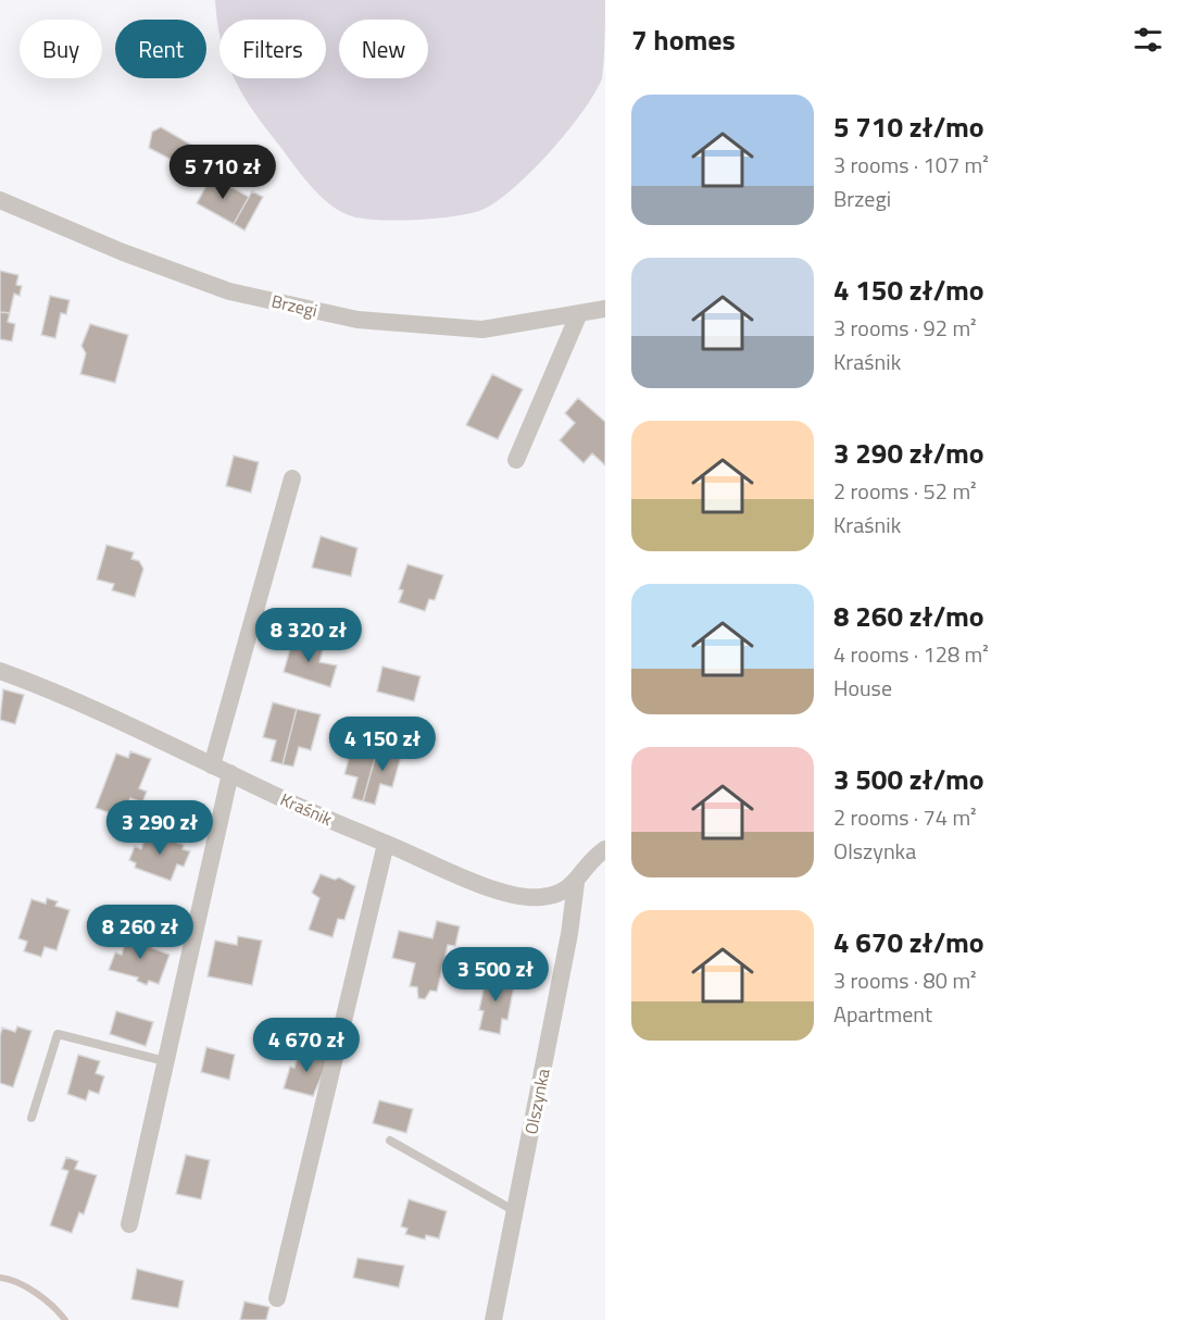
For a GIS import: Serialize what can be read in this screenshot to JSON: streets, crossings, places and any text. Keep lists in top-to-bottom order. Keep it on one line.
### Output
{"streets":{"street":["Brzegi","Kraśnik","Olszynka"]},"crossings":[["Kraśnik","Olszynka"]],"page":{"heading":"7 homes","chip":["Buy","Rent","Filters","New"],"list":[{"name":"5 710 zł/mo","note":"3 rooms · 107 m² · Brzegi"},{"name":"4 150 zł/mo","note":"3 rooms · 92 m² · Kraśnik"},{"name":"3 290 zł/mo","note":"2 rooms · 52 m² · Kraśnik"},{"name":"8 260 zł/mo","note":"4 rooms · 128 m² · House"},{"name":"3 500 zł/mo","note":"2 rooms · 74 m² · Olszynka"},{"name":"4 670 zł/mo","note":"3 rooms · 80 m² · Apartment"}],"price":["5 710 zł","8 320 zł","4 150 zł","3 290 zł","8 260 zł","3 500 zł","4 670 zł"]}}
